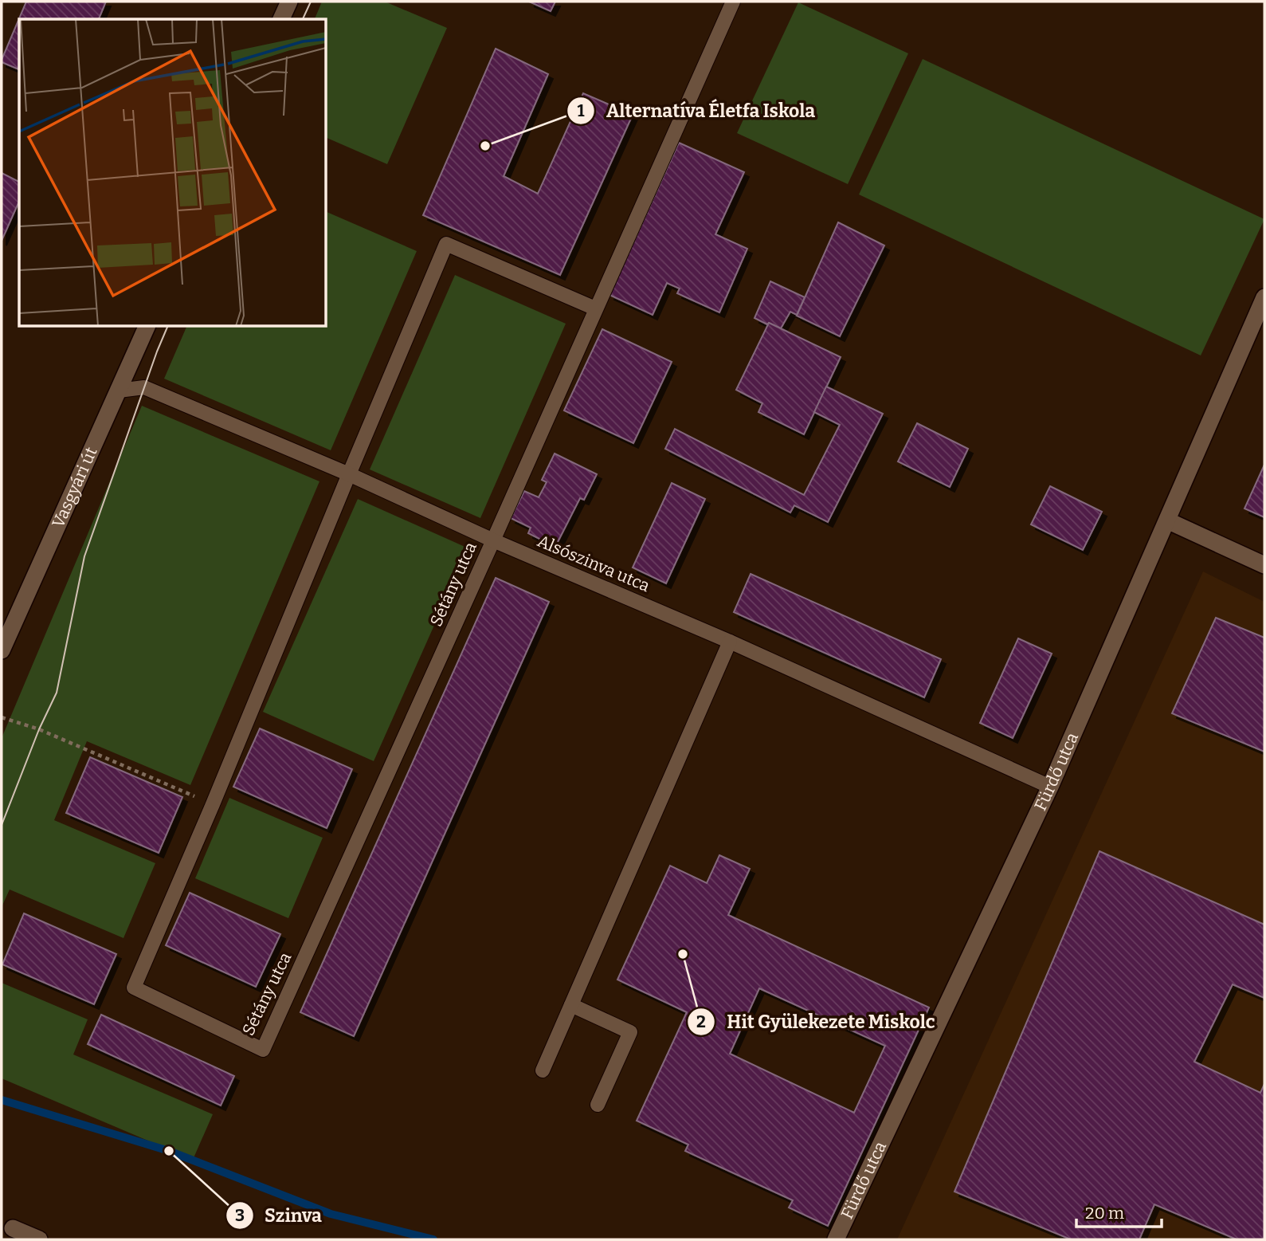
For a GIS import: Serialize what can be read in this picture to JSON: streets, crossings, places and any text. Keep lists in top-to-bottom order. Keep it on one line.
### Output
{"streets":{"street":["Vasgyári út","Fürdő utca"],"lane":["Alsószinva utca","Sétány utca"]},"crossings":[["Vasgyári út","Alsószinva utca"],["Alsószinva utca","Sétány utca"],["Alsószinva utca","Fürdő utca"]],"places":["Alternatíva Életfa Iskola","Hit Gyülekezete Miskolc","Szinva"],"scale_bar":"20 m"}
